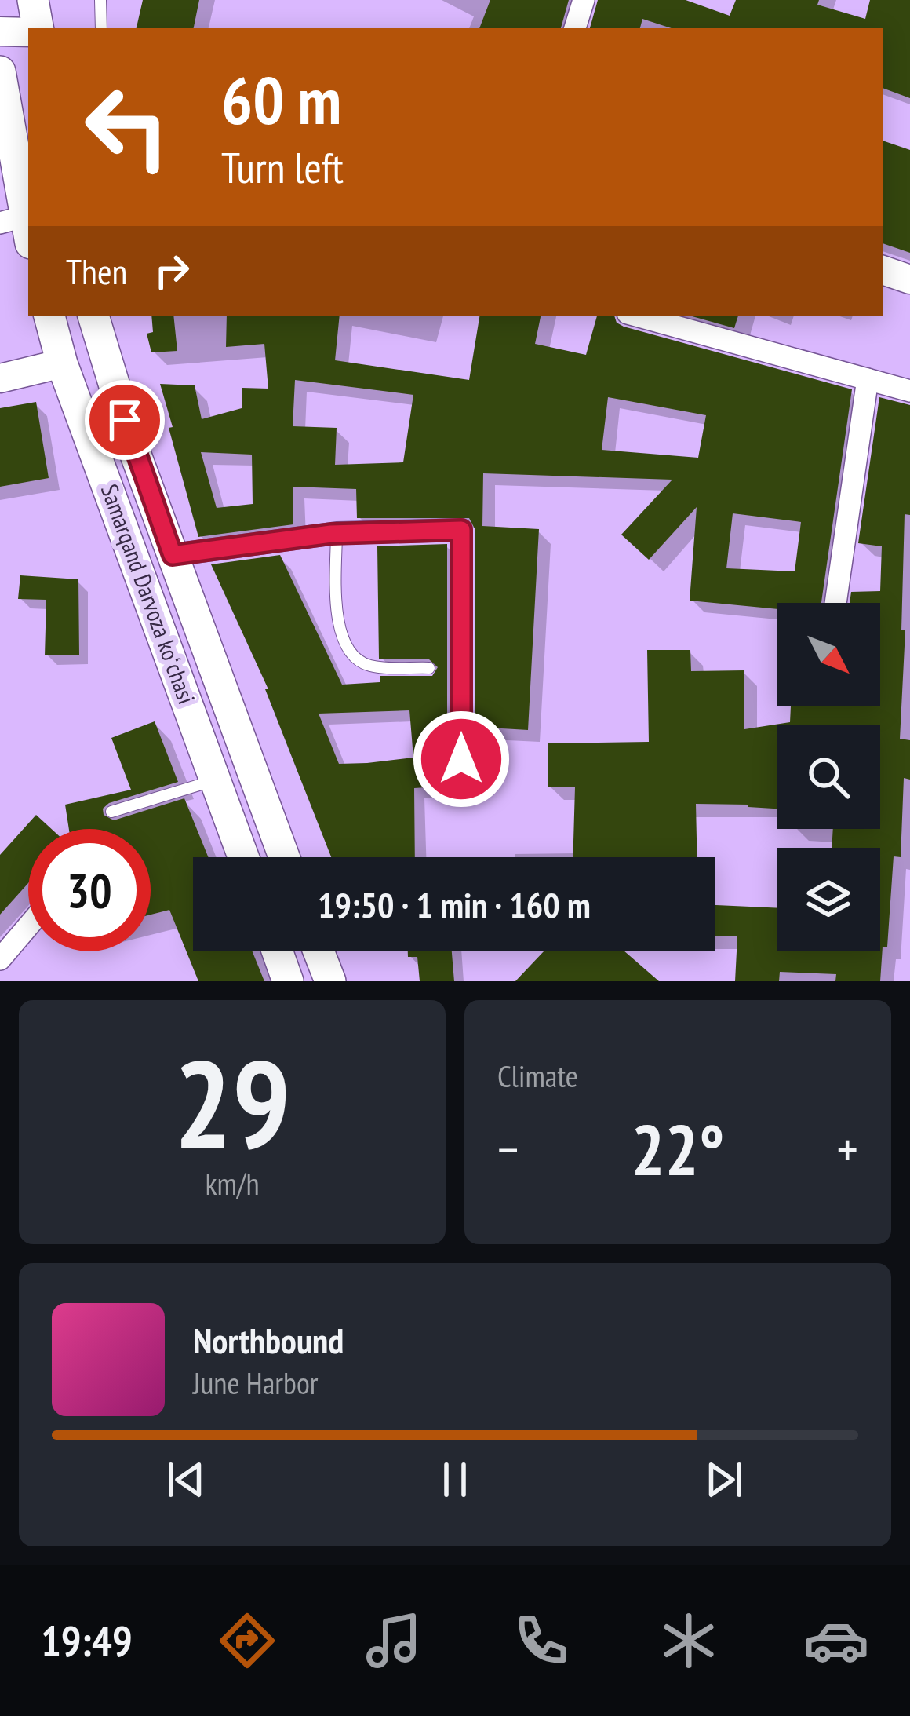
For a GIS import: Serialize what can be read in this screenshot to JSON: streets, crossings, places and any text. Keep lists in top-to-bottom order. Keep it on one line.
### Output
{"streets":{"main road":["Samarqand Darvoza koʻchasi"]},"north":"bottom right","page":{"turn":["60 m","Turn left"],"then":"Then","limit":"30","trip":"19:50 · 1 min · 160 m","tile":[["29","km/h"],"Climate"],"heat":["−","22°","+"],"song":["Northbound","June Harbor"],"tabs":"19:49"}}
